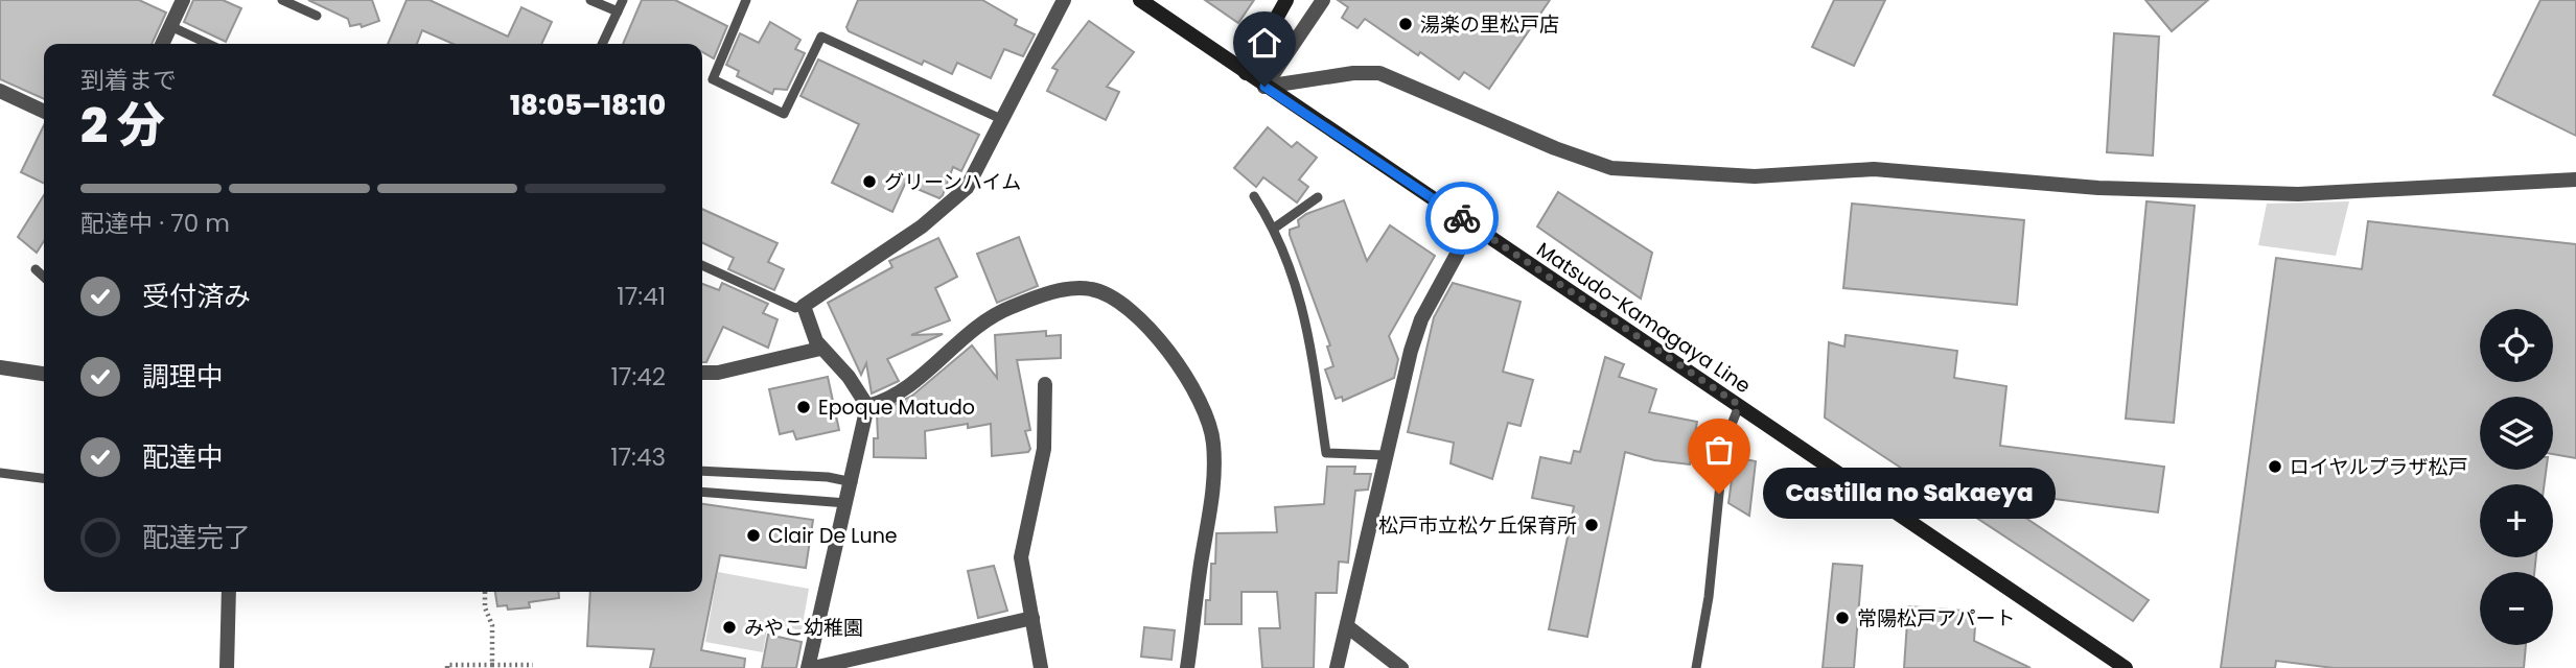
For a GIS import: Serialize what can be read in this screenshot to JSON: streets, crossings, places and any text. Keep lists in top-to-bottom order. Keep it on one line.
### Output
{"streets":{"main road":["Matsudo-Kamagaya Line"]},"places":["湯楽の里松戸店","グリーンハイム","Epoque Matudo","ロイヤルプラザ松戸","Castilla no Sakaeya","松戸市立松ケ丘保育所","Clair De Lune","常陽松戸アパート","みやこ幼稚園"],"page":{"heading":["2 分","到着まで","18:05–18:10"],"bar":"配達中 · 70 m","list":[["受付済み","17:41"],["調理中","17:42"],["配達中","17:43"],"配達完了"],"map_buttons":["+","−"],"bubble":"Castilla no Sakaeya"}}
